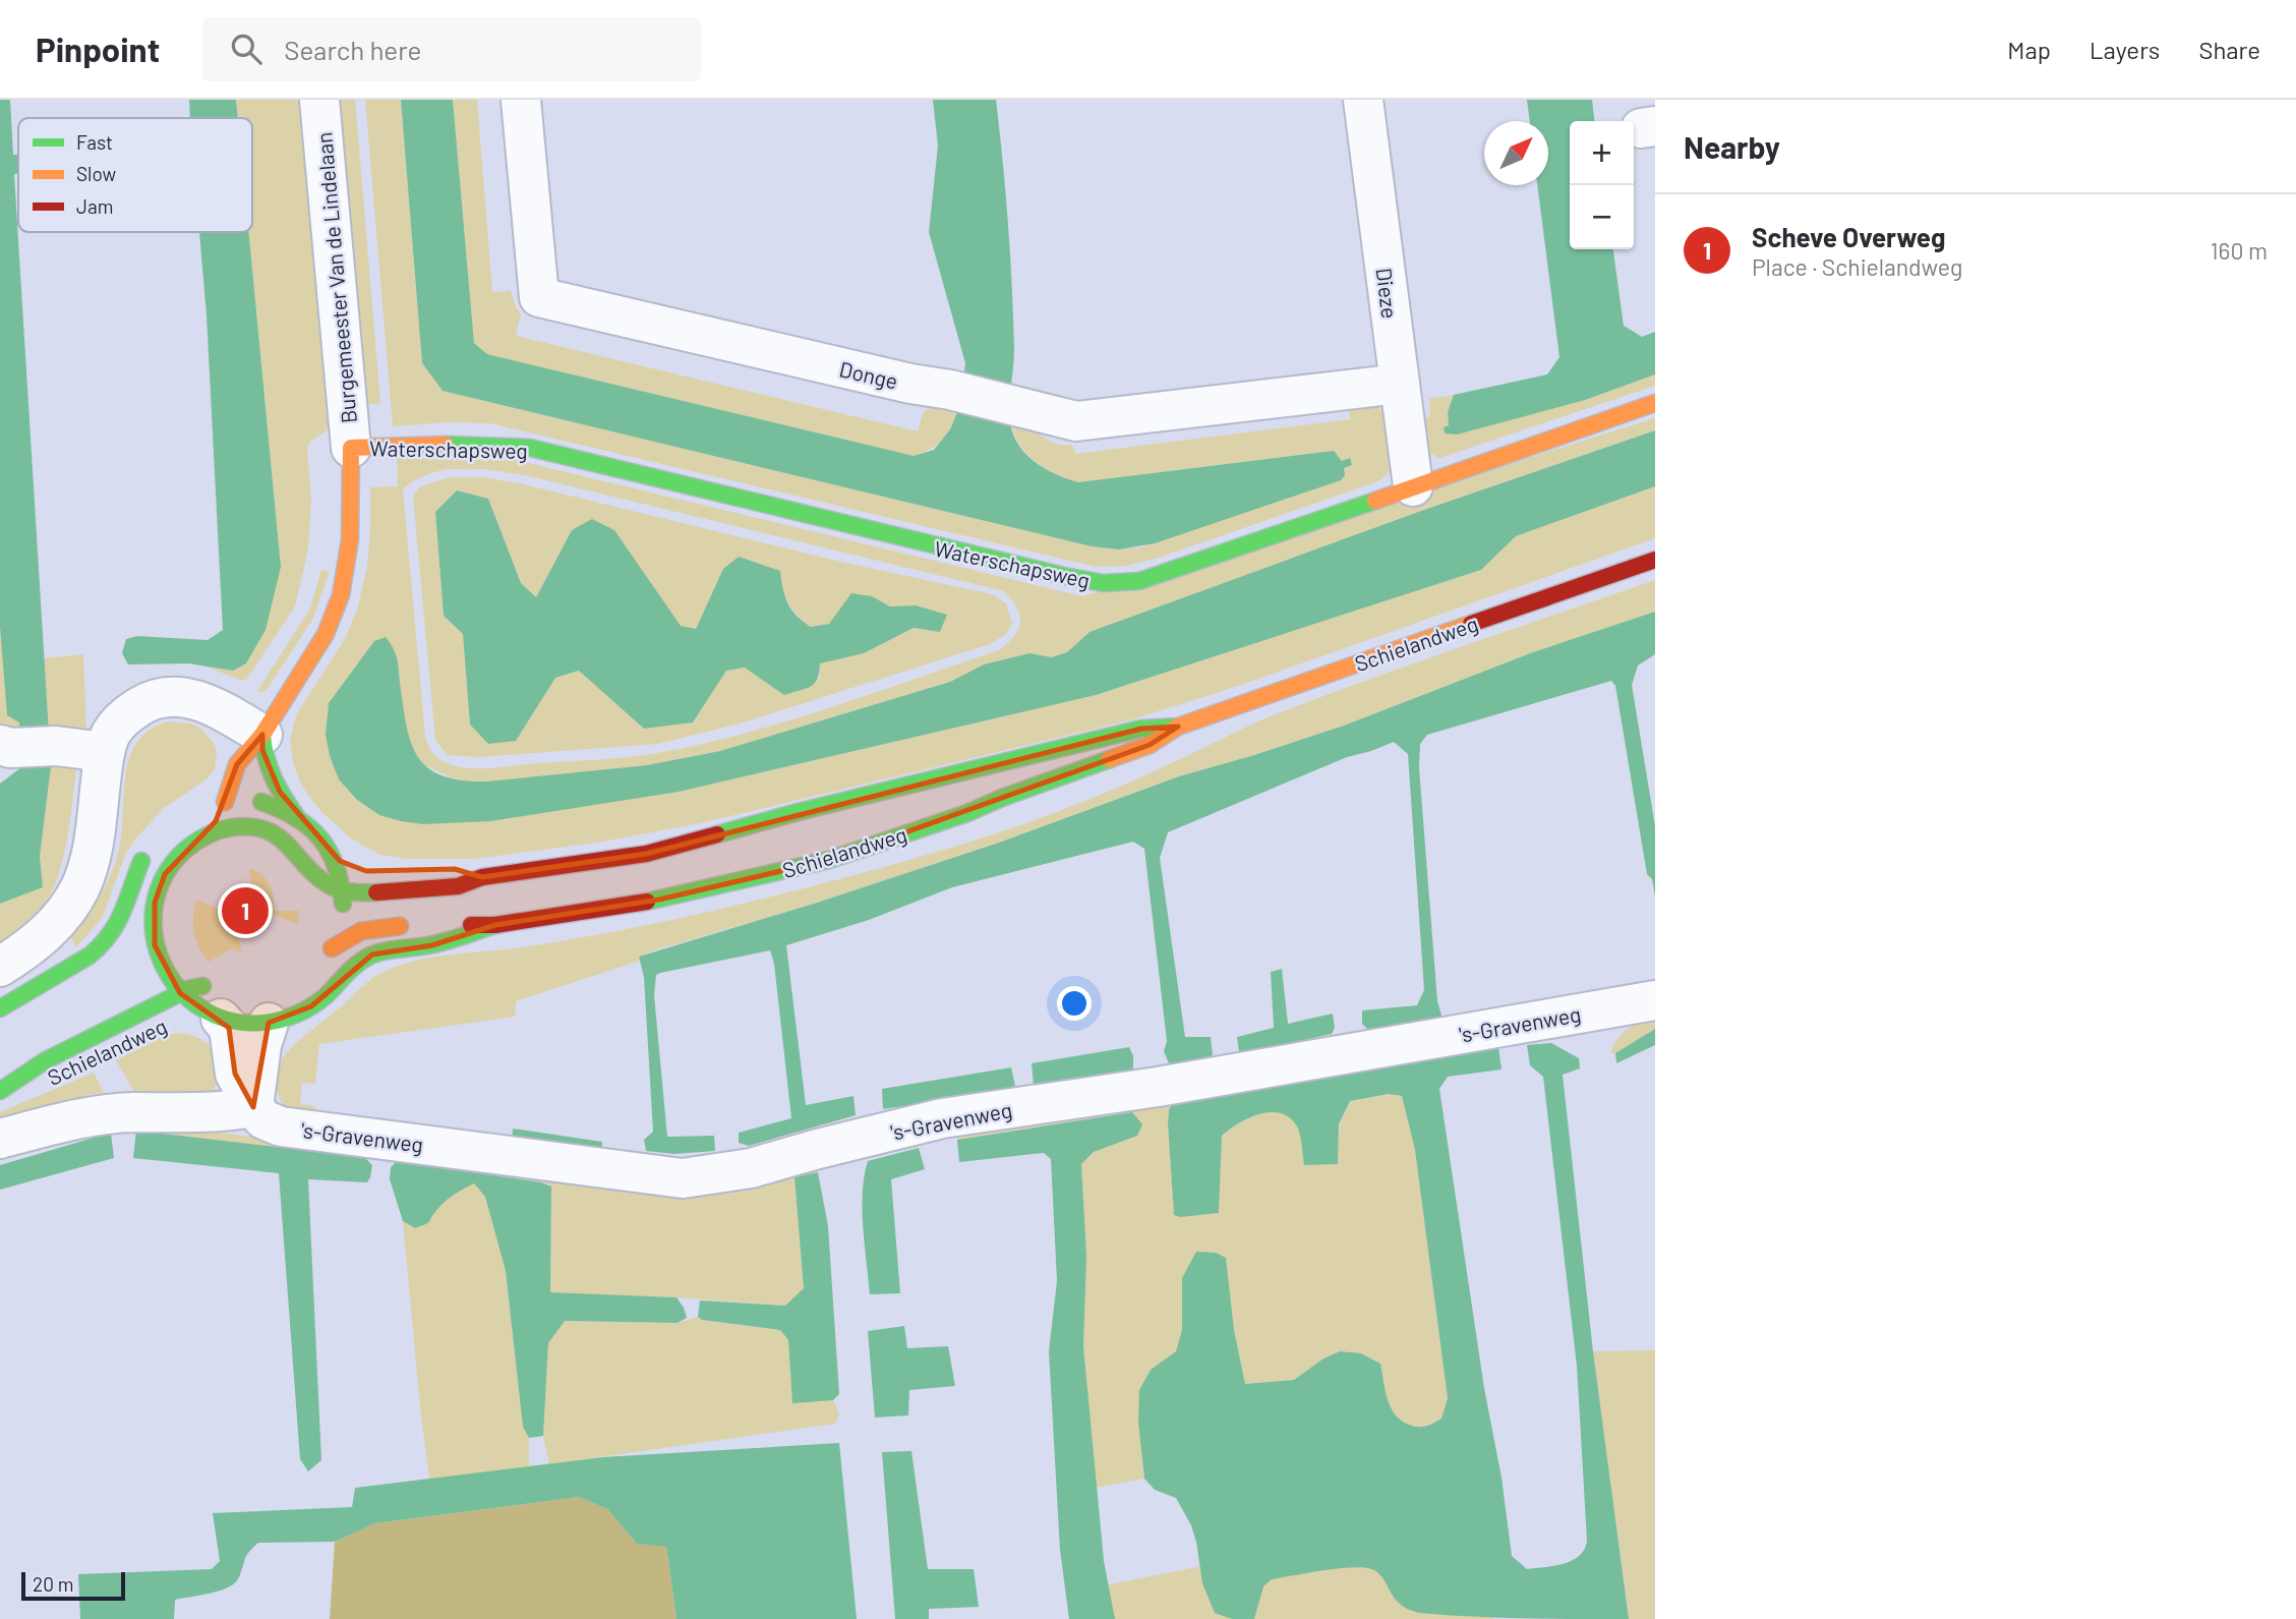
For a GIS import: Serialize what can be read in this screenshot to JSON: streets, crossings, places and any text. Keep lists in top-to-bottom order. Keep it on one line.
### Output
{"streets":{"main road":["Burgemeester Van de Lindelaan","Waterschapsweg","Schielandweg"],"street":["Dieze","Donge","'s-Gravenweg"]},"crossings":[["Burgemeester Van de Lindelaan","Waterschapsweg"],["Dieze","Donge"],["Dieze","Waterschapsweg"],["Schielandweg","'s-Gravenweg"]],"legend":["Fast","Slow","Jam"],"scale_bar":"20 m","north":"top right","page":{"header":"Pinpoint","search":"Search here","nav":["Map","Layers","Share"],"heading":"Nearby","map_buttons":["+","−"],"list":[{"mark":"1","name":"Scheve Overweg","note":"Place · Schielandweg","value":"160 m"}],"pins":"1","scale":"20 m"}}
